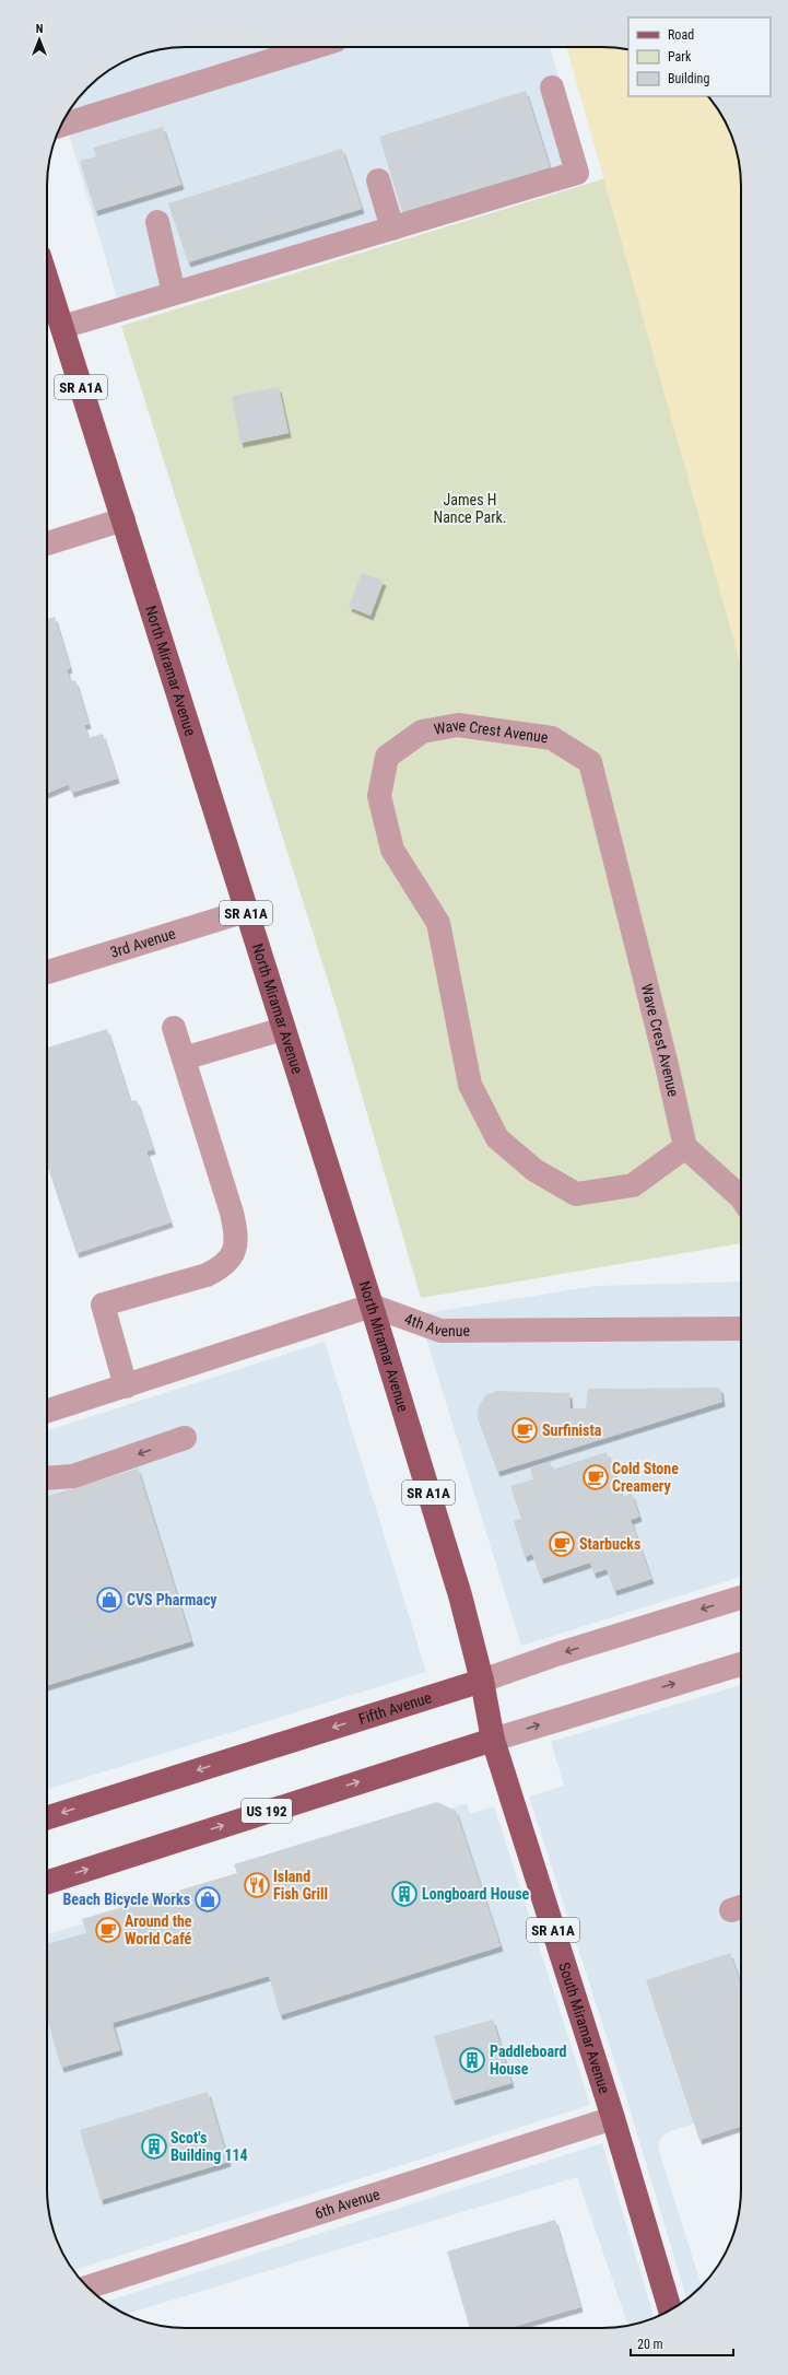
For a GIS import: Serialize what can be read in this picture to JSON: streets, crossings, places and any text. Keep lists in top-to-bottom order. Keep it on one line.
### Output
{"streets":{"main road":["SR A1A","North Miramar Avenue","Fifth Avenue","US 192","South Miramar Avenue"],"street":["Wave Crest Avenue","3rd Avenue","4th Avenue","6th Avenue"]},"crossings":[["North Miramar Avenue","3rd Avenue"],["North Miramar Avenue","4th Avenue"],["North Miramar Avenue","Fifth Avenue"],["North Miramar Avenue","US 192"],["North Miramar Avenue","South Miramar Avenue"],["US 192","South Miramar Avenue"],["South Miramar Avenue","6th Avenue"]],"parks":["James H Nance Park."],"places":{"cafe":["Surfinista","Cold Stone Creamery","Starbucks","Around the World Café"],"shop":["CVS Pharmacy","Beach Bicycle Works"],"restaurant":["Island Fish Grill"],"building":["Longboard House","Paddleboard House","Scot's Building 114"]},"legend":["Road","Park","Building"],"scale_bar":"20 m","north":"top"}
